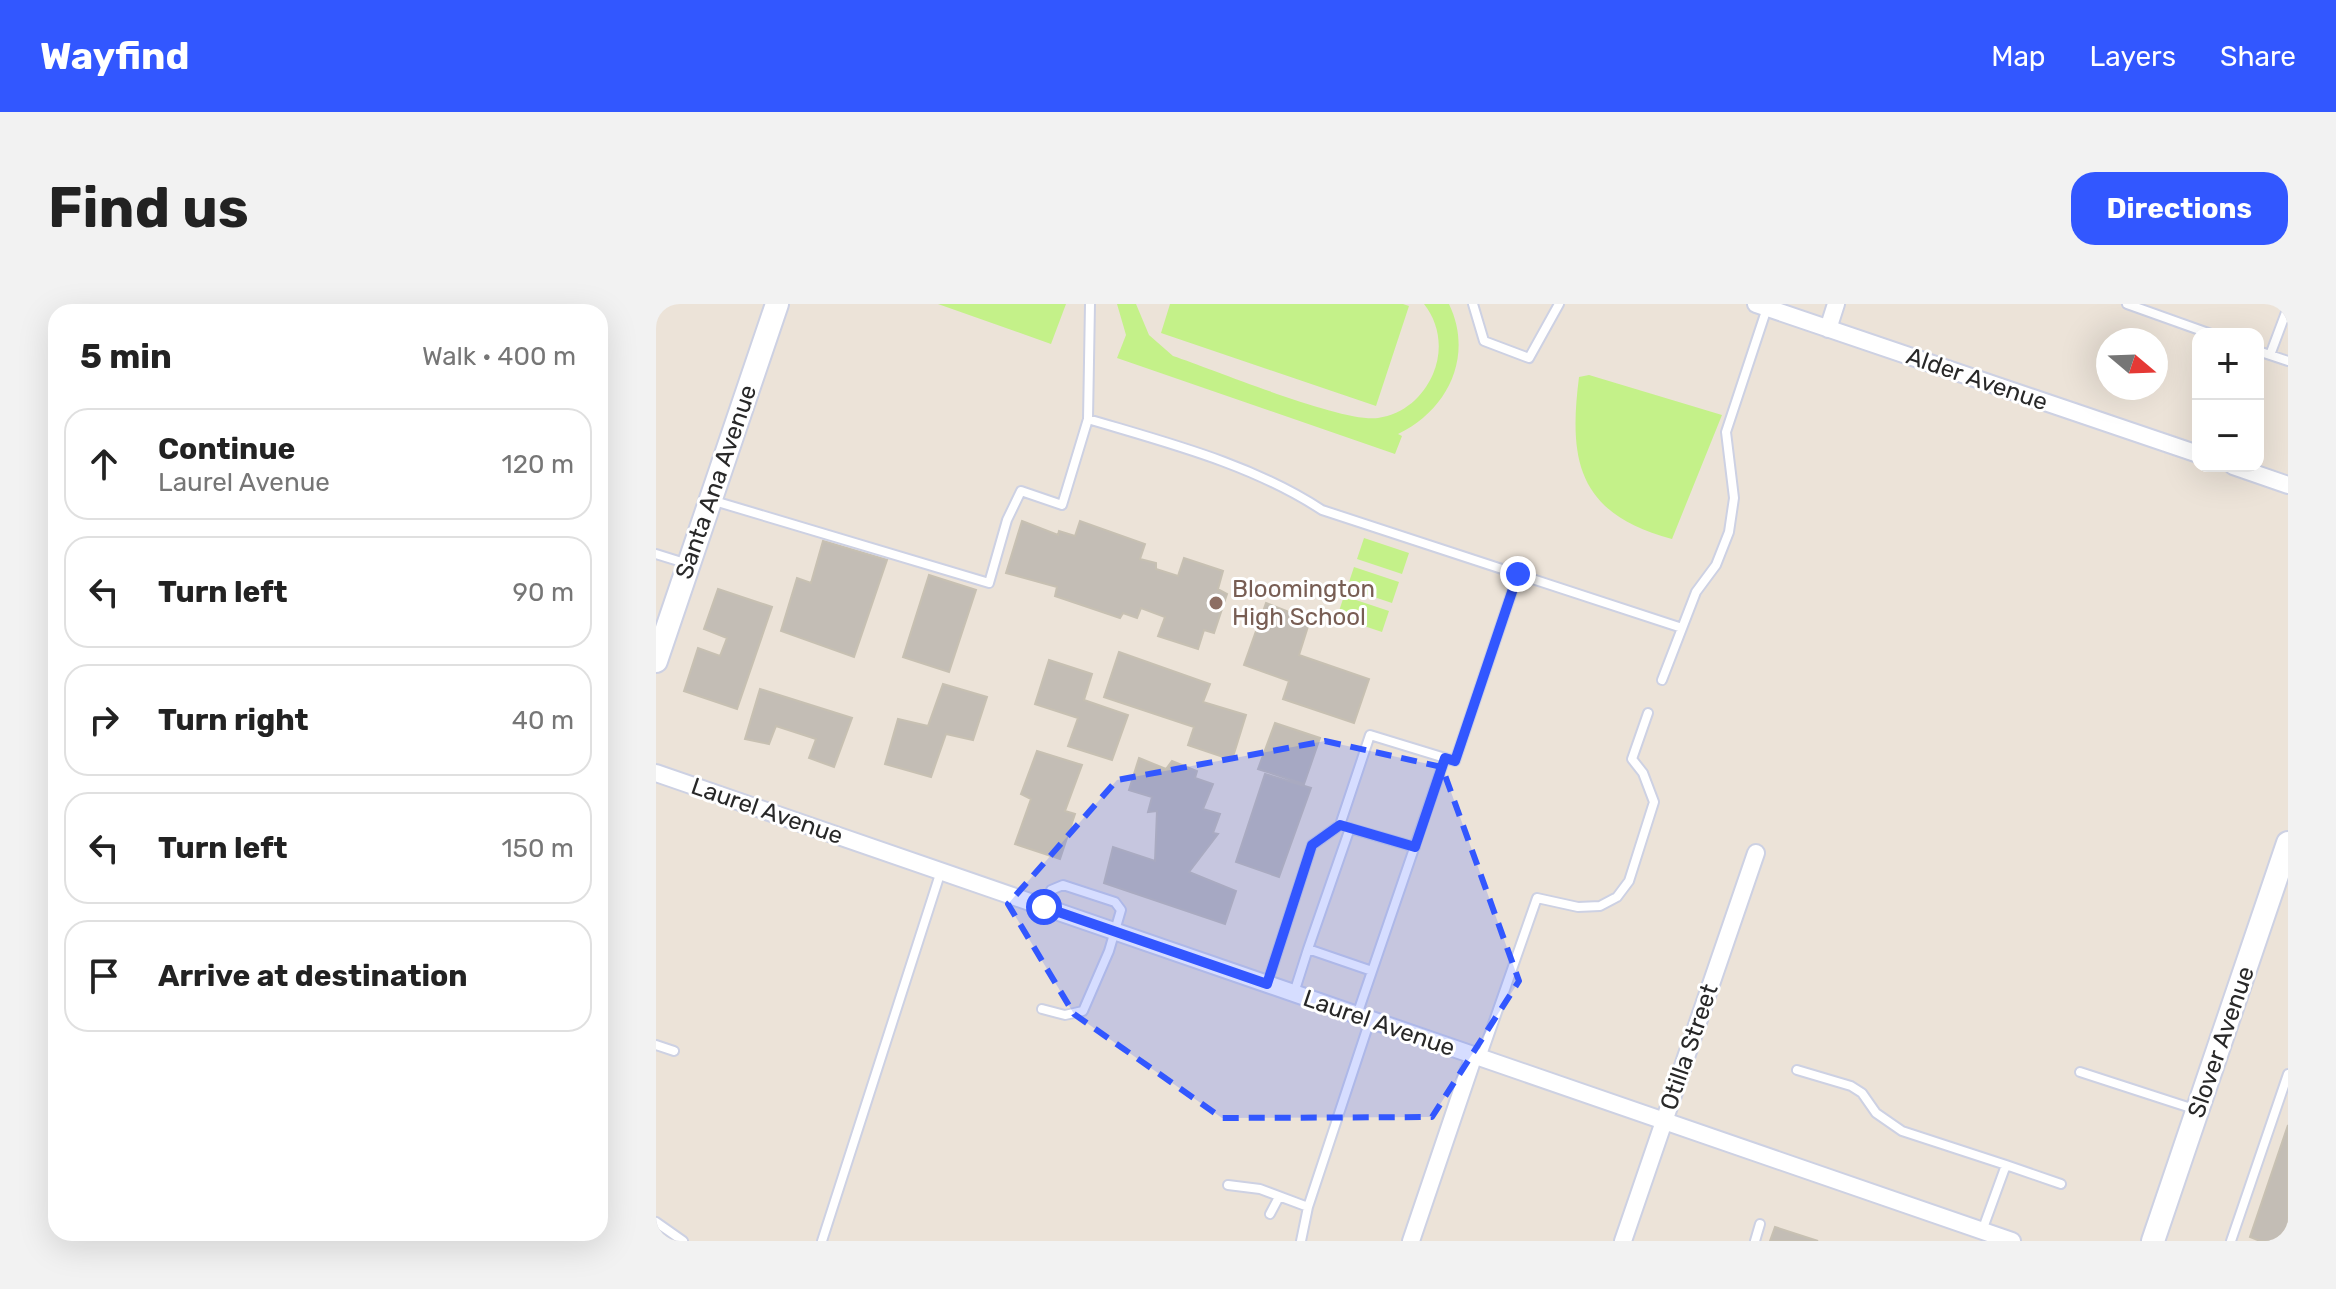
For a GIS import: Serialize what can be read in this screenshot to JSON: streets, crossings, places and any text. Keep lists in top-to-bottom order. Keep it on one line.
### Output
{"streets":{"main road":["Santa Ana Avenue","Slover Avenue"],"street":["Alder Avenue","Laurel Avenue","Otilla Street"]},"crossings":[["Laurel Avenue","Otilla Street"]],"places":["Bloomington High School"],"north":"right","page":{"header":"Wayfind","nav":["Map","Layers","Share"],"buttons":"Directions","title":"Find us","heading":["5 min","Walk · 400 m"],"map_buttons":["+","−"],"list":[["Continue","Laurel Avenue","120 m"],["Turn left","90 m"],["Turn right","40 m"],["Turn left","150 m"],"Arrive at destination"]}}
